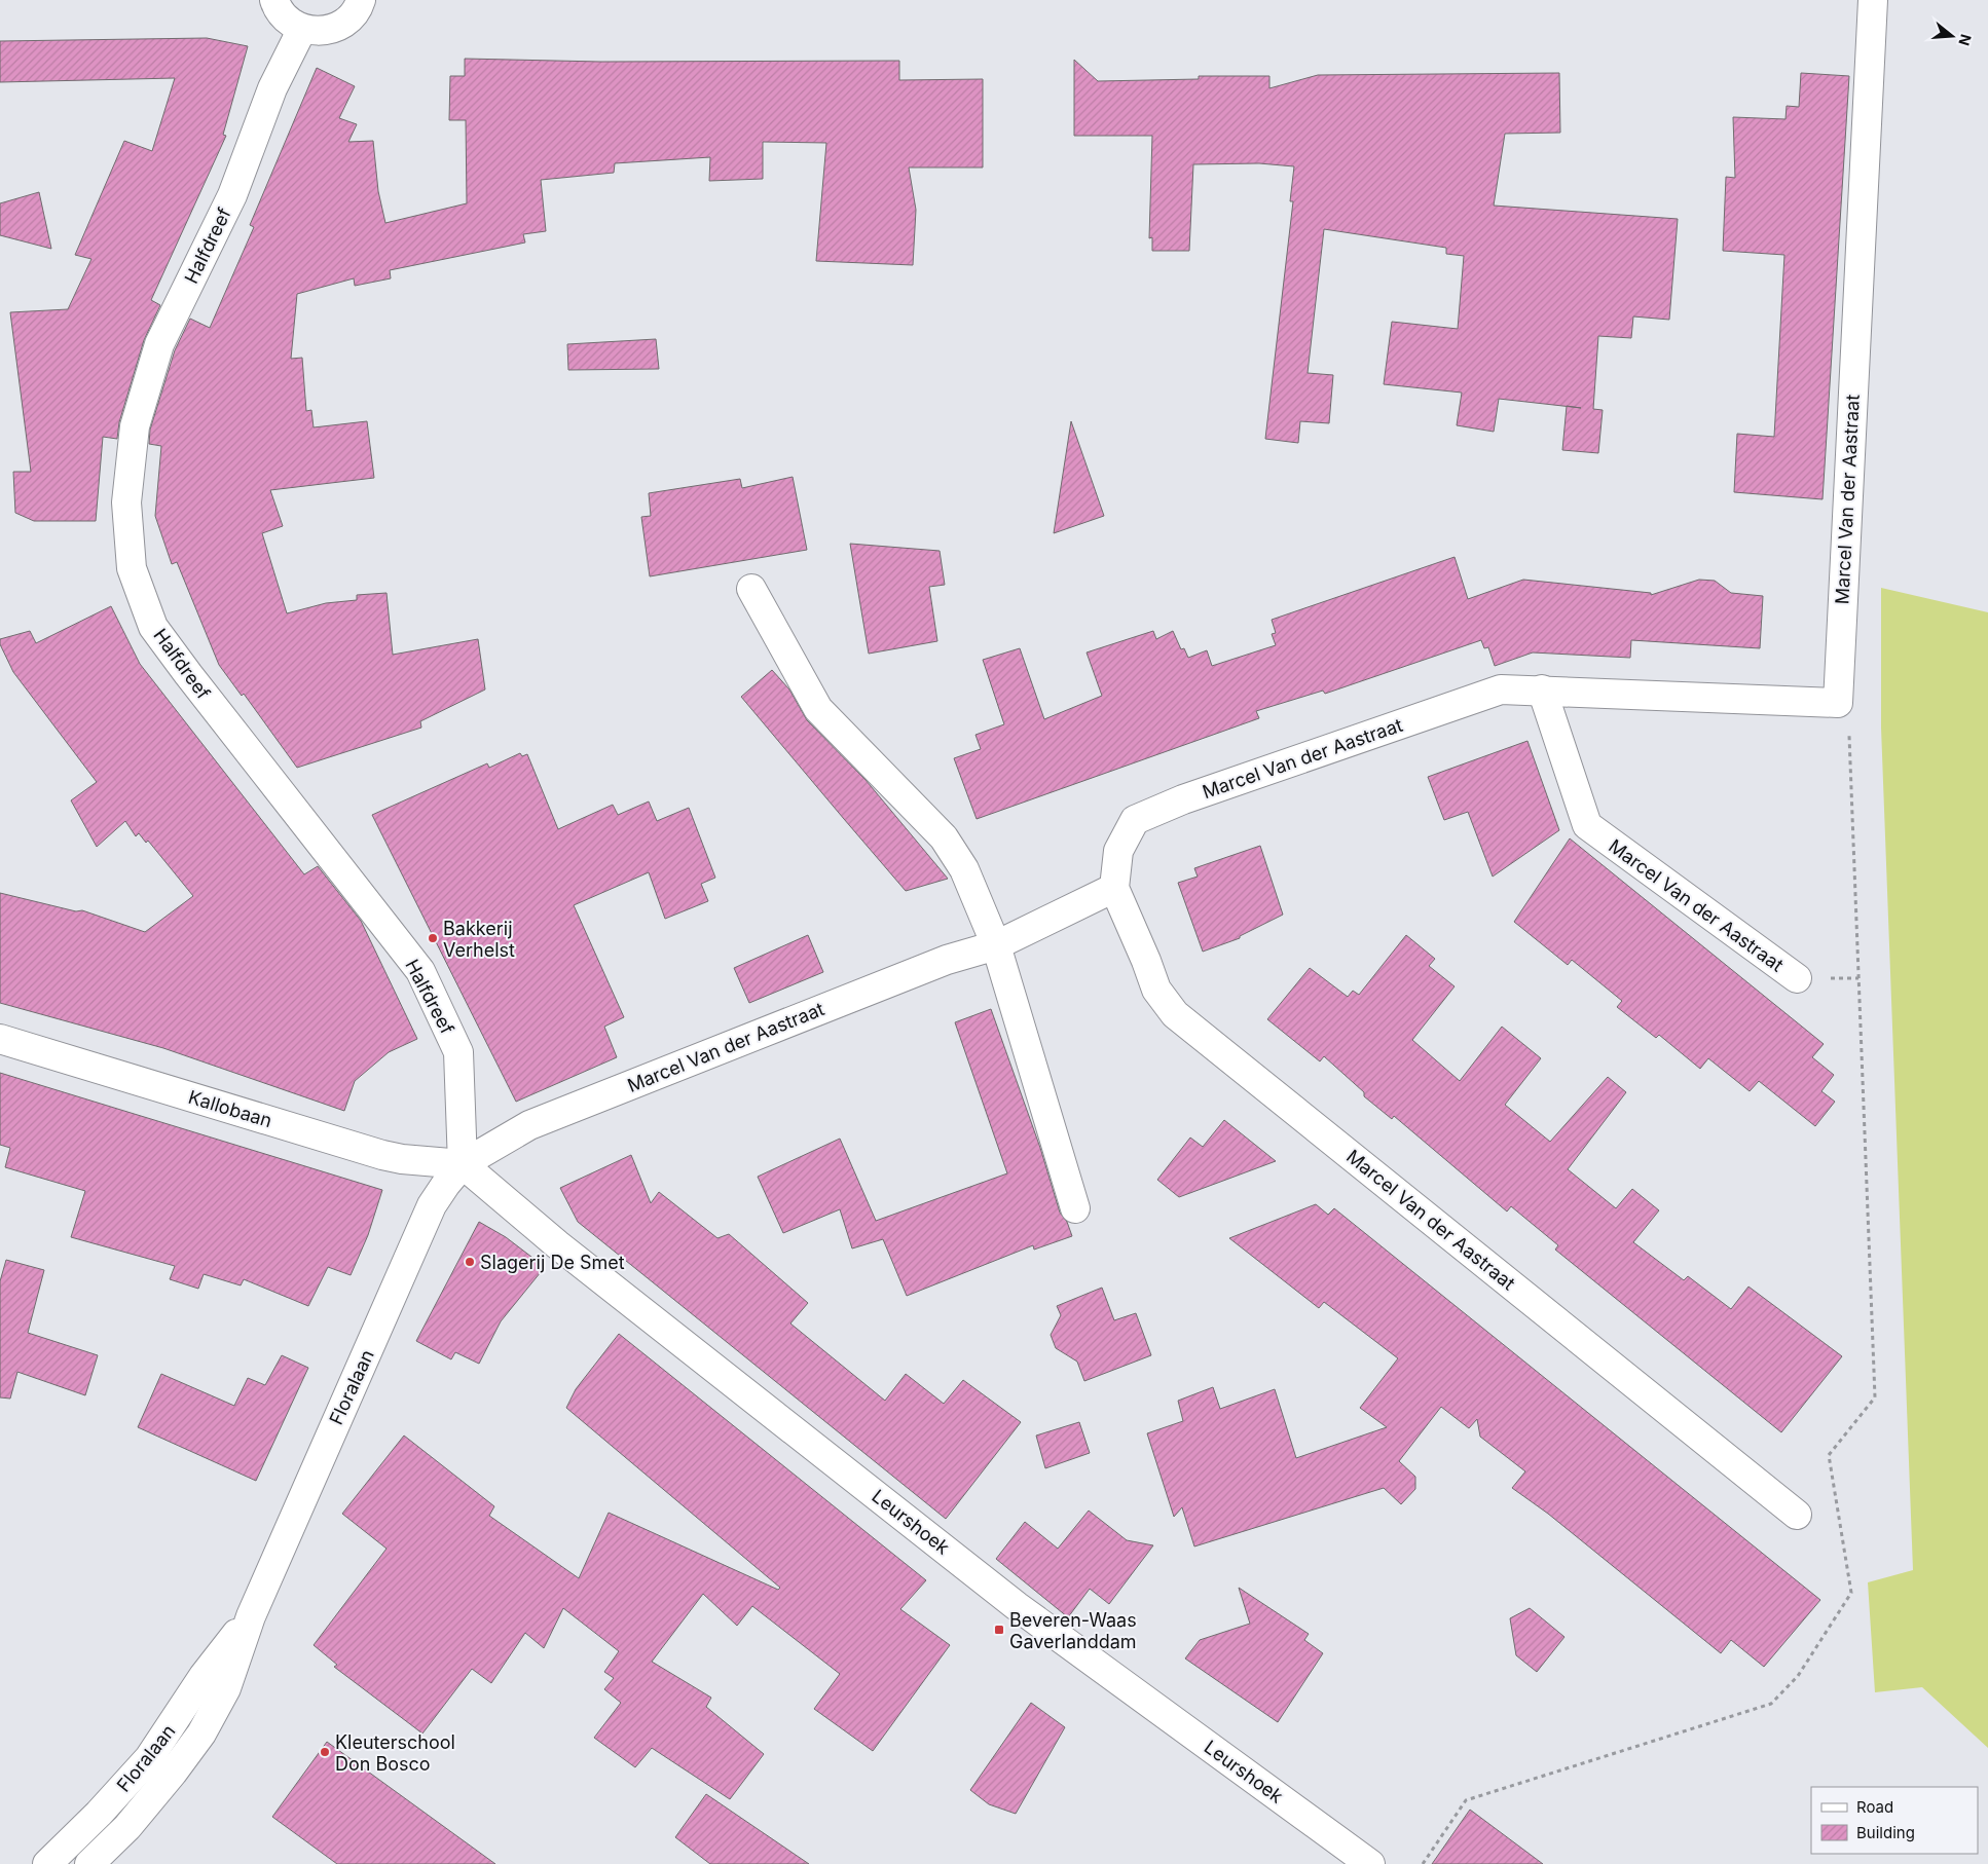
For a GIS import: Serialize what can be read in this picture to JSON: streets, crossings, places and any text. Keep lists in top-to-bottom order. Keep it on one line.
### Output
{"streets":{"street":["Halfdreef","Marcel Van der Aastraat","Kallobaan","Floralaan","Leurshoek"]},"crossings":[["Halfdreef","Marcel Van der Aastraat"],["Halfdreef","Kallobaan"],["Halfdreef","Floralaan"],["Halfdreef","Leurshoek"],["Marcel Van der Aastraat","Kallobaan"],["Marcel Van der Aastraat","Floralaan"],["Marcel Van der Aastraat","Leurshoek"],["Kallobaan","Floralaan"],["Kallobaan","Leurshoek"],["Floralaan","Leurshoek"]],"places":{"other":["Bakkerij Verhelst","Slagerij De Smet","Kleuterschool Don Bosco"],"transit":["Beveren-Waas Gaverlanddam"]},"legend":["Road","Building"],"north":"right"}
